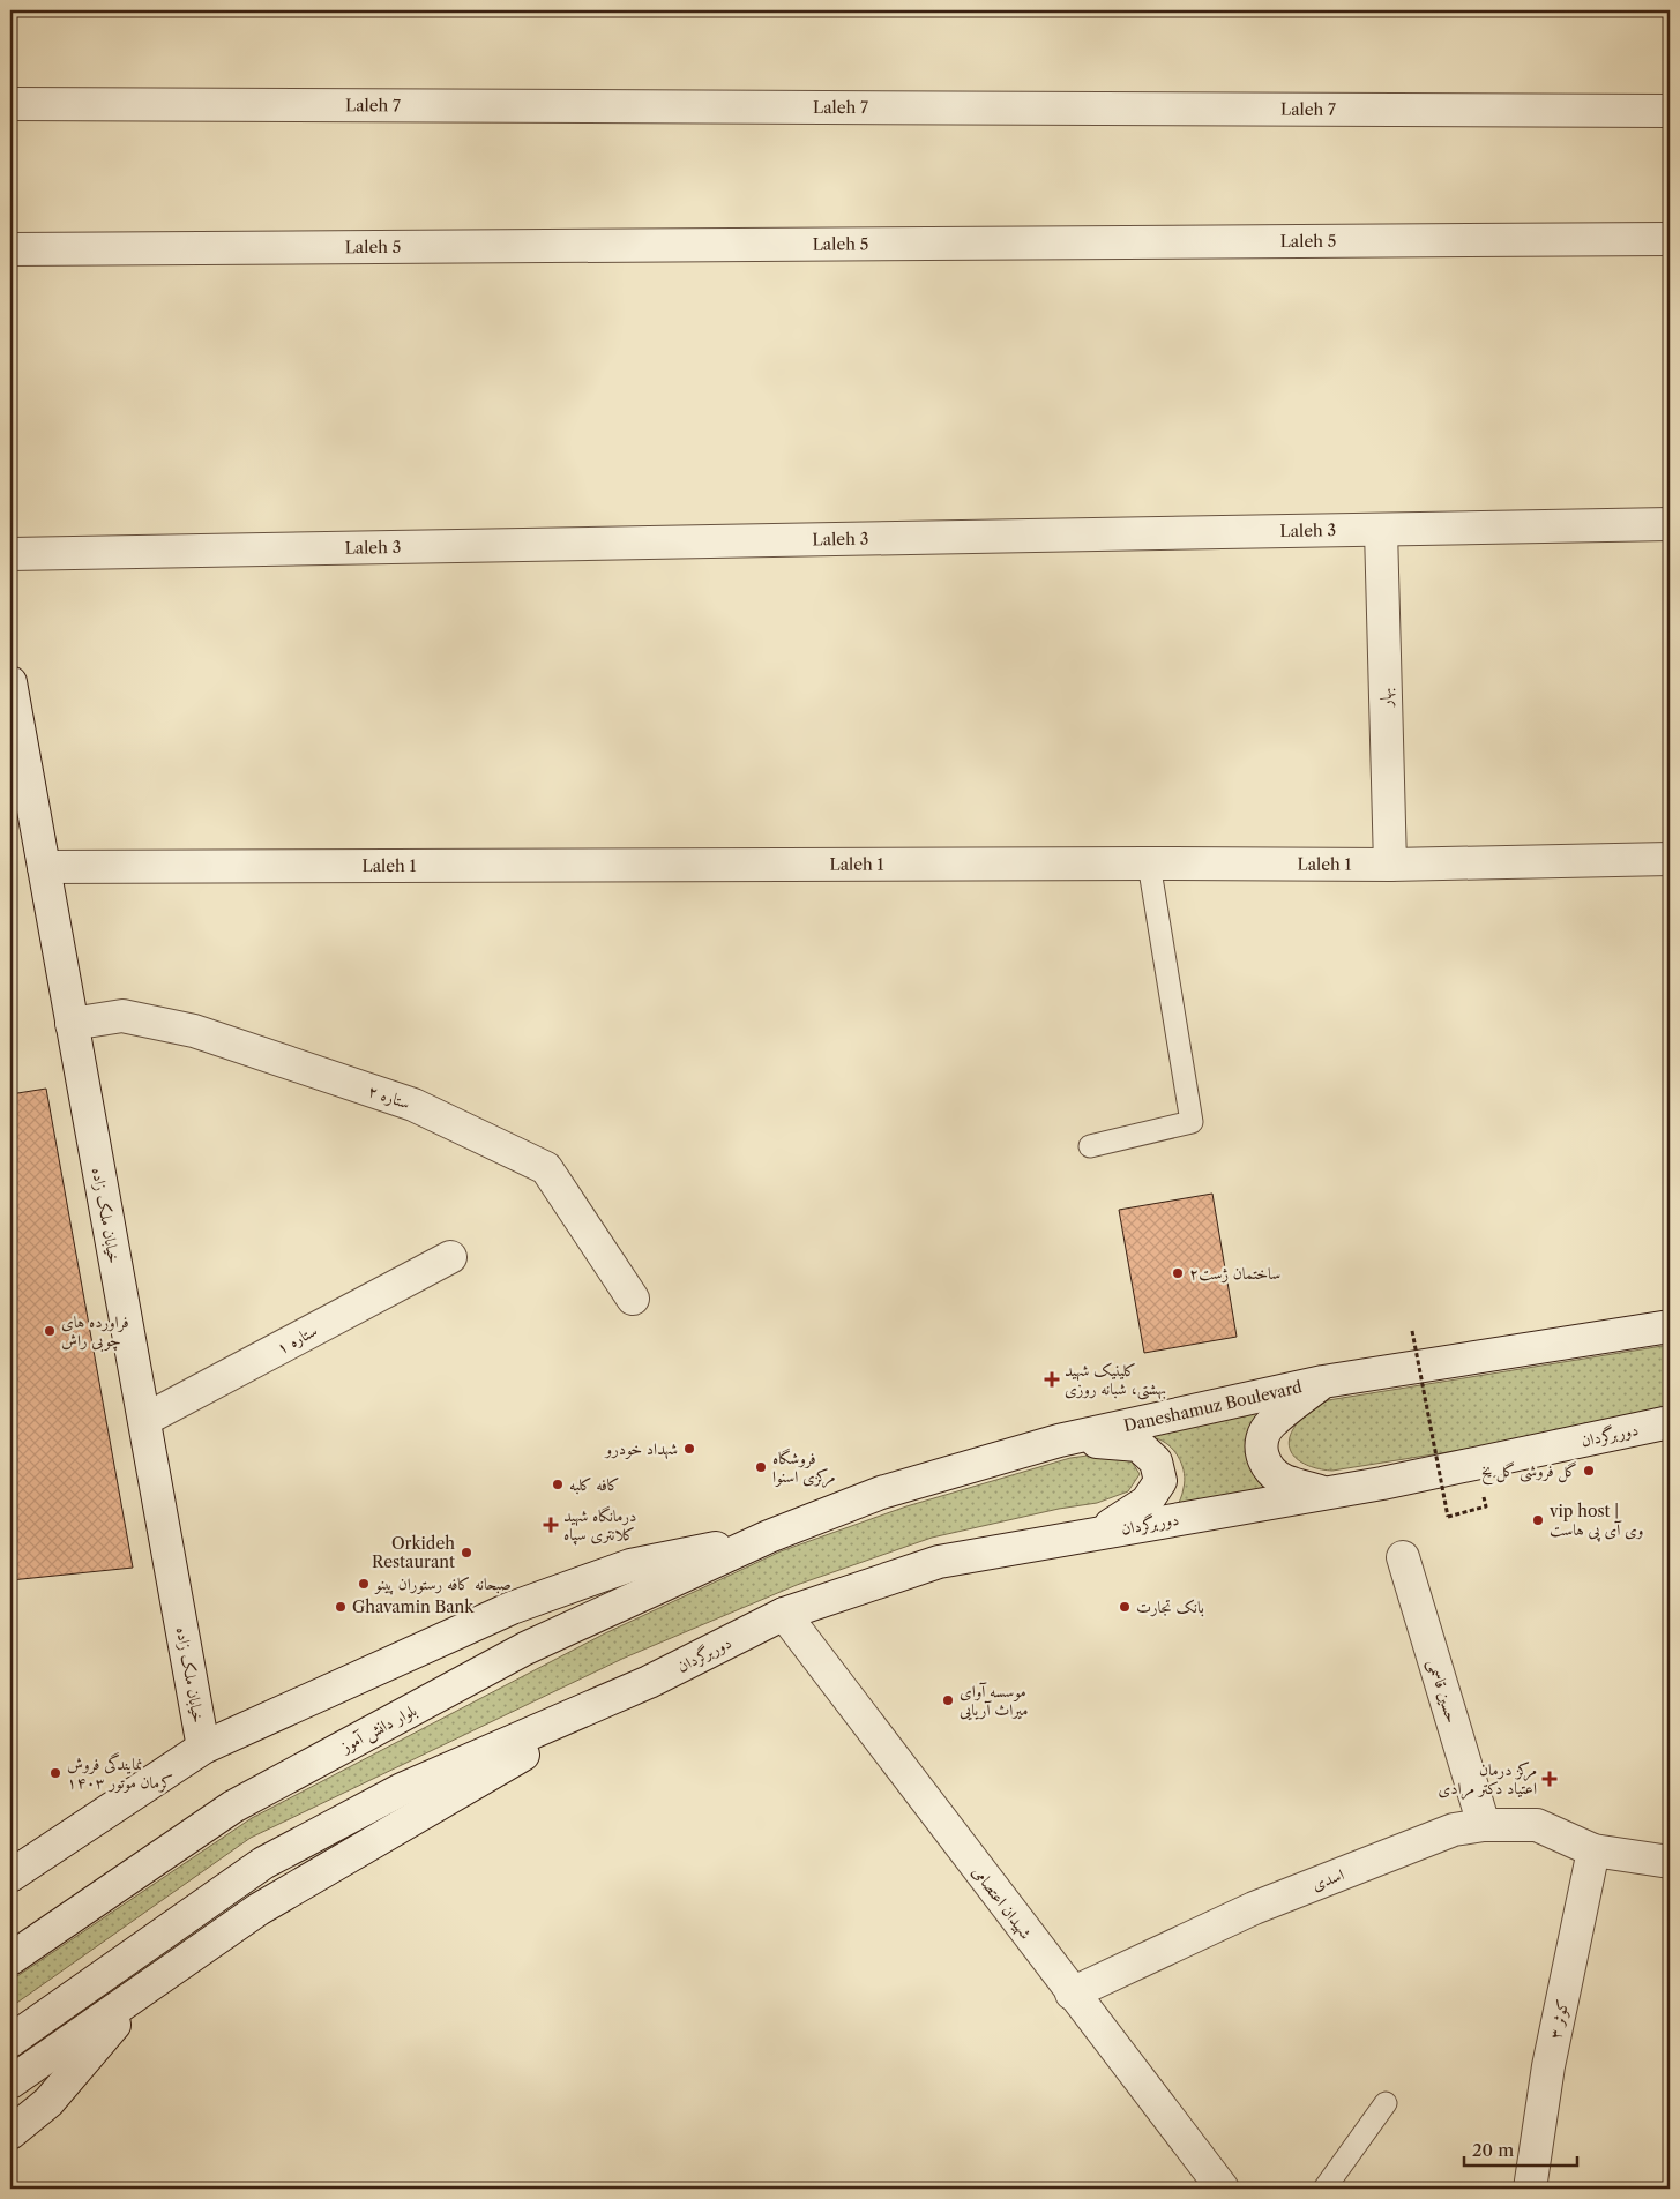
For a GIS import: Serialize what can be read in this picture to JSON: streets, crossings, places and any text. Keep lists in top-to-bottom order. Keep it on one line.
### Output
{"streets":{"street":["Laleh 7","Laleh 5","Laleh 3","بهار","Laleh 1","ستاره ۲","خیابان ملک زاده","ستاره ۱","Daneshamuz Boulevard","دوربرگردان","حسین قاسمی","بلوار دانش آموز","اسدی","شهیدان اعتصامی","کوثر ۳"]},"crossings":[["Laleh 3","بهار"],["بهار","Laleh 1"],["Laleh 1","خیابان ملک زاده"],["ستاره ۲","خیابان ملک زاده"],["خیابان ملک زاده","ستاره ۱"],["Daneshamuz Boulevard","بلوار دانش آموز"],["دوربرگردان","شهیدان اعتصامی"],["حسین قاسمی","اسدی"],["اسدی","شهیدان اعتصامی"],["اسدی","کوثر ۳"]],"places":{"other":["ساختمان ژست۲","فراورده های چوبی راش","شهداد خودرو","فروشگاه مرکزی اسنوا","گل فروشی گل یخ","کافه کلبه","vip host | وی آی پی هاست","Orkideh Restaurant","صبحانه کافه رستوران پینو","Ghavamin Bank","بانک تجارت","موسسه آوای میراث آریایی","نمایندگی فروش ۱۴۰۳ کرمان موتور"],"health":["کلینیک شهید بهشتی، شبانه روزی","درمانگاه شهید کلانتری سپاه","مرکز درمان اعتیاد دکتر مرادی"]},"scale_bar":"20 m"}
